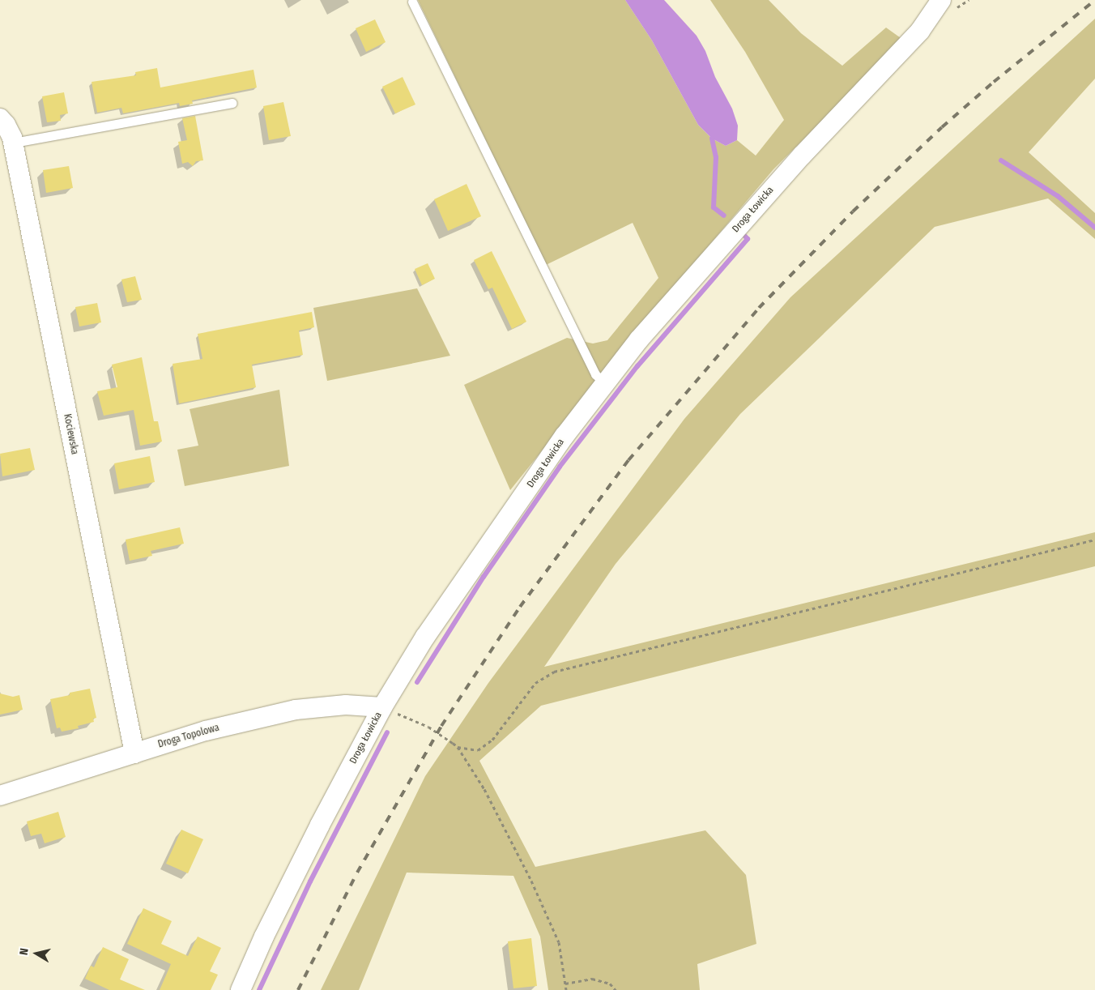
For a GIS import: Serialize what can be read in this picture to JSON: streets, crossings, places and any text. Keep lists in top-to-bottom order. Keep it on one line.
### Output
{"streets":{"street":["Droga Łowicka","Kociewska","Droga Topolowa"]},"crossings":[["Droga Łowicka","Droga Topolowa"],["Kociewska","Droga Topolowa"]],"north":"left"}
